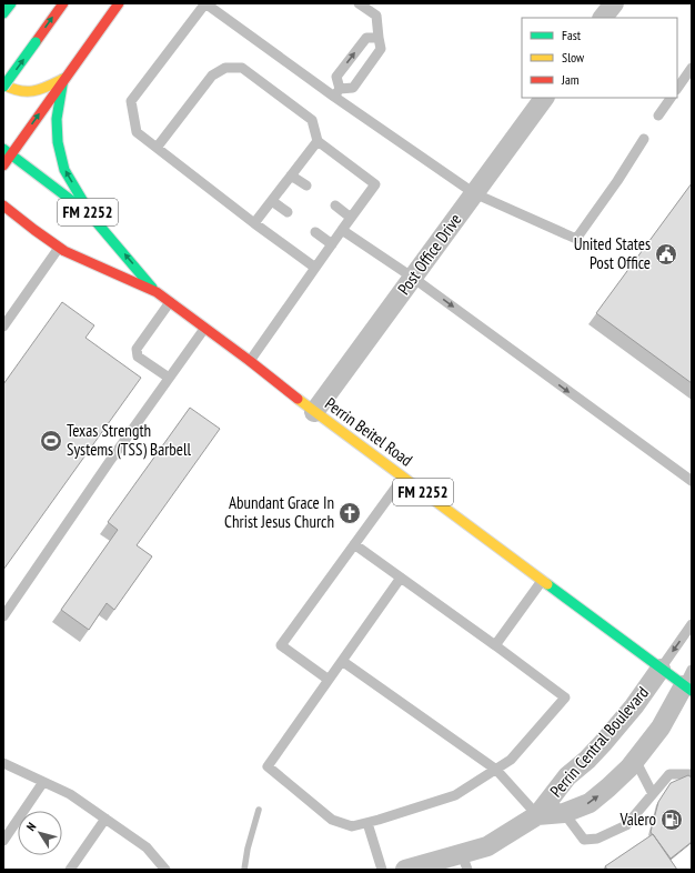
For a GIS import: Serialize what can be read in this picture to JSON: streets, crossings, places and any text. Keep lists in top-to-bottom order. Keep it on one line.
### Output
{"streets":{"main road":["FM 2252","Perrin Beitel Road"],"street":["Post Office Drive","Perrin Central Boulevard"]},"crossings":[["Post Office Drive","Perrin Beitel Road"],["Perrin Beitel Road","Perrin Central Boulevard"]],"places":{"public building":["United States Post Office"],"sports":["Texas Strength Systems (TSS) Barbell"],"church":["Abundant Grace In Christ Jesus Church"],"fuel station":["Valero"]},"legend":["Fast","Slow","Jam"],"north":"top left"}
